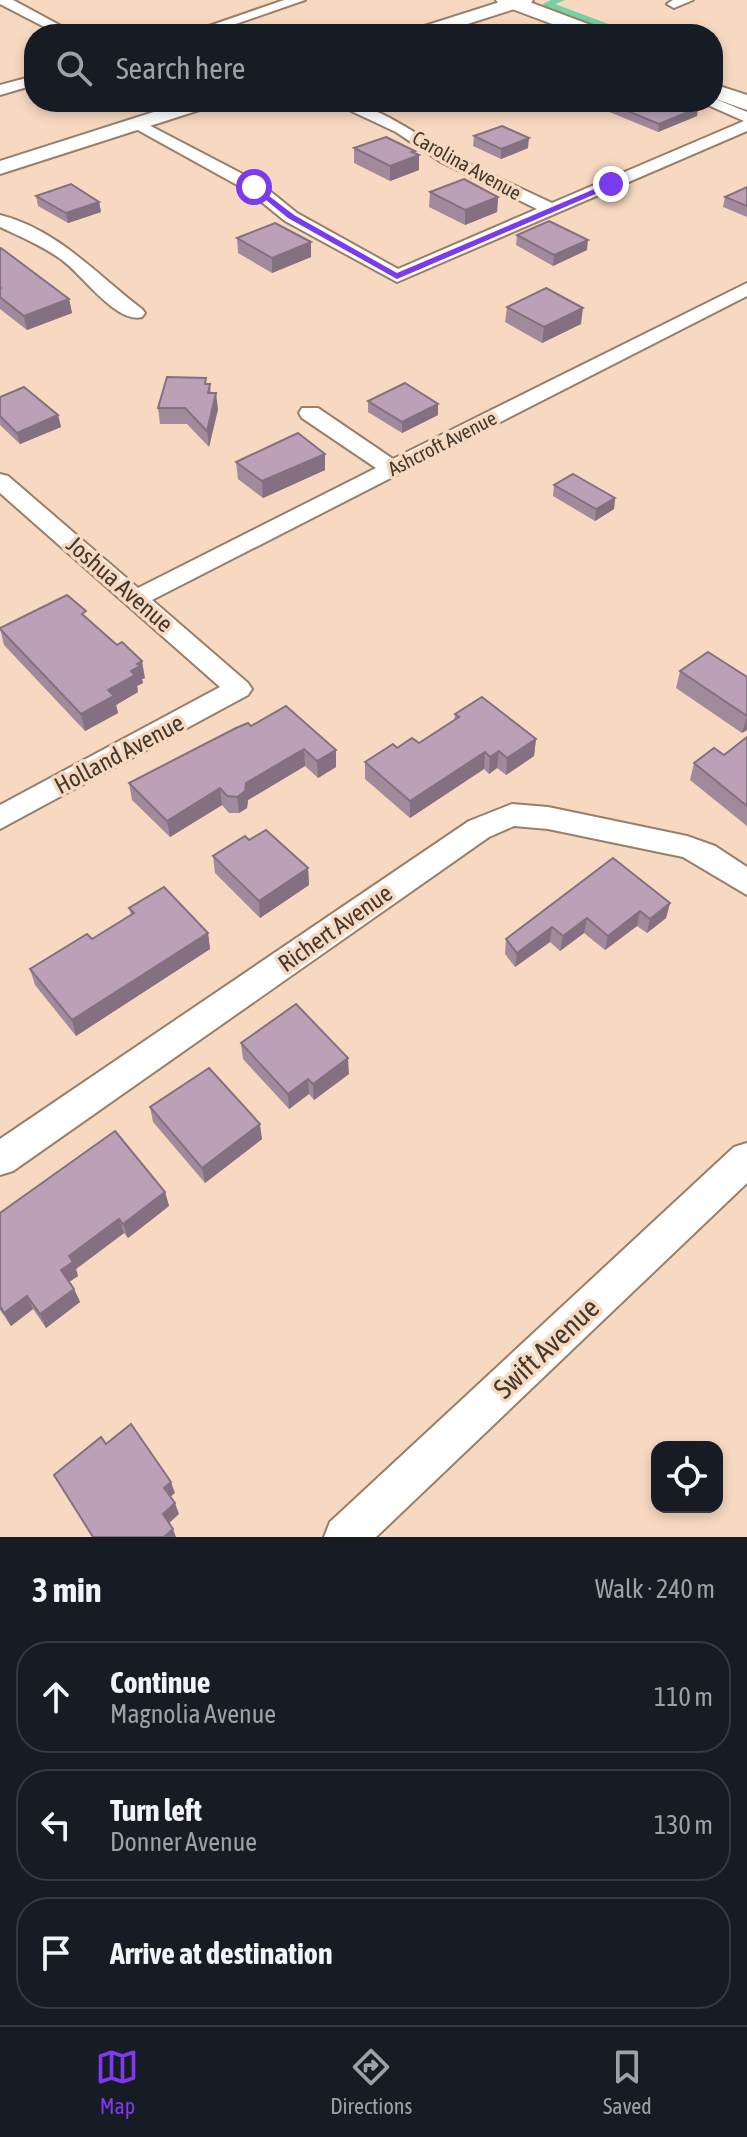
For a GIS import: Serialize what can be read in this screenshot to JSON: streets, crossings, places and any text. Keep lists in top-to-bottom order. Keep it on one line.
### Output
{"streets":{"street":["Carolina Avenue","Ashcroft Avenue","Joshua Avenue","Holland Avenue","Richert Avenue","Swift Avenue"]},"crossings":[["Ashcroft Avenue","Joshua Avenue"],["Joshua Avenue","Holland Avenue"]],"page":{"search":"Search here","heading":["3 min","Walk · 240 m"],"list":[["Continue","Magnolia Avenue","110 m"],["Turn left","Donner Avenue","130 m"],"Arrive at destination"],"nav":["Map","Directions","Saved"]}}
